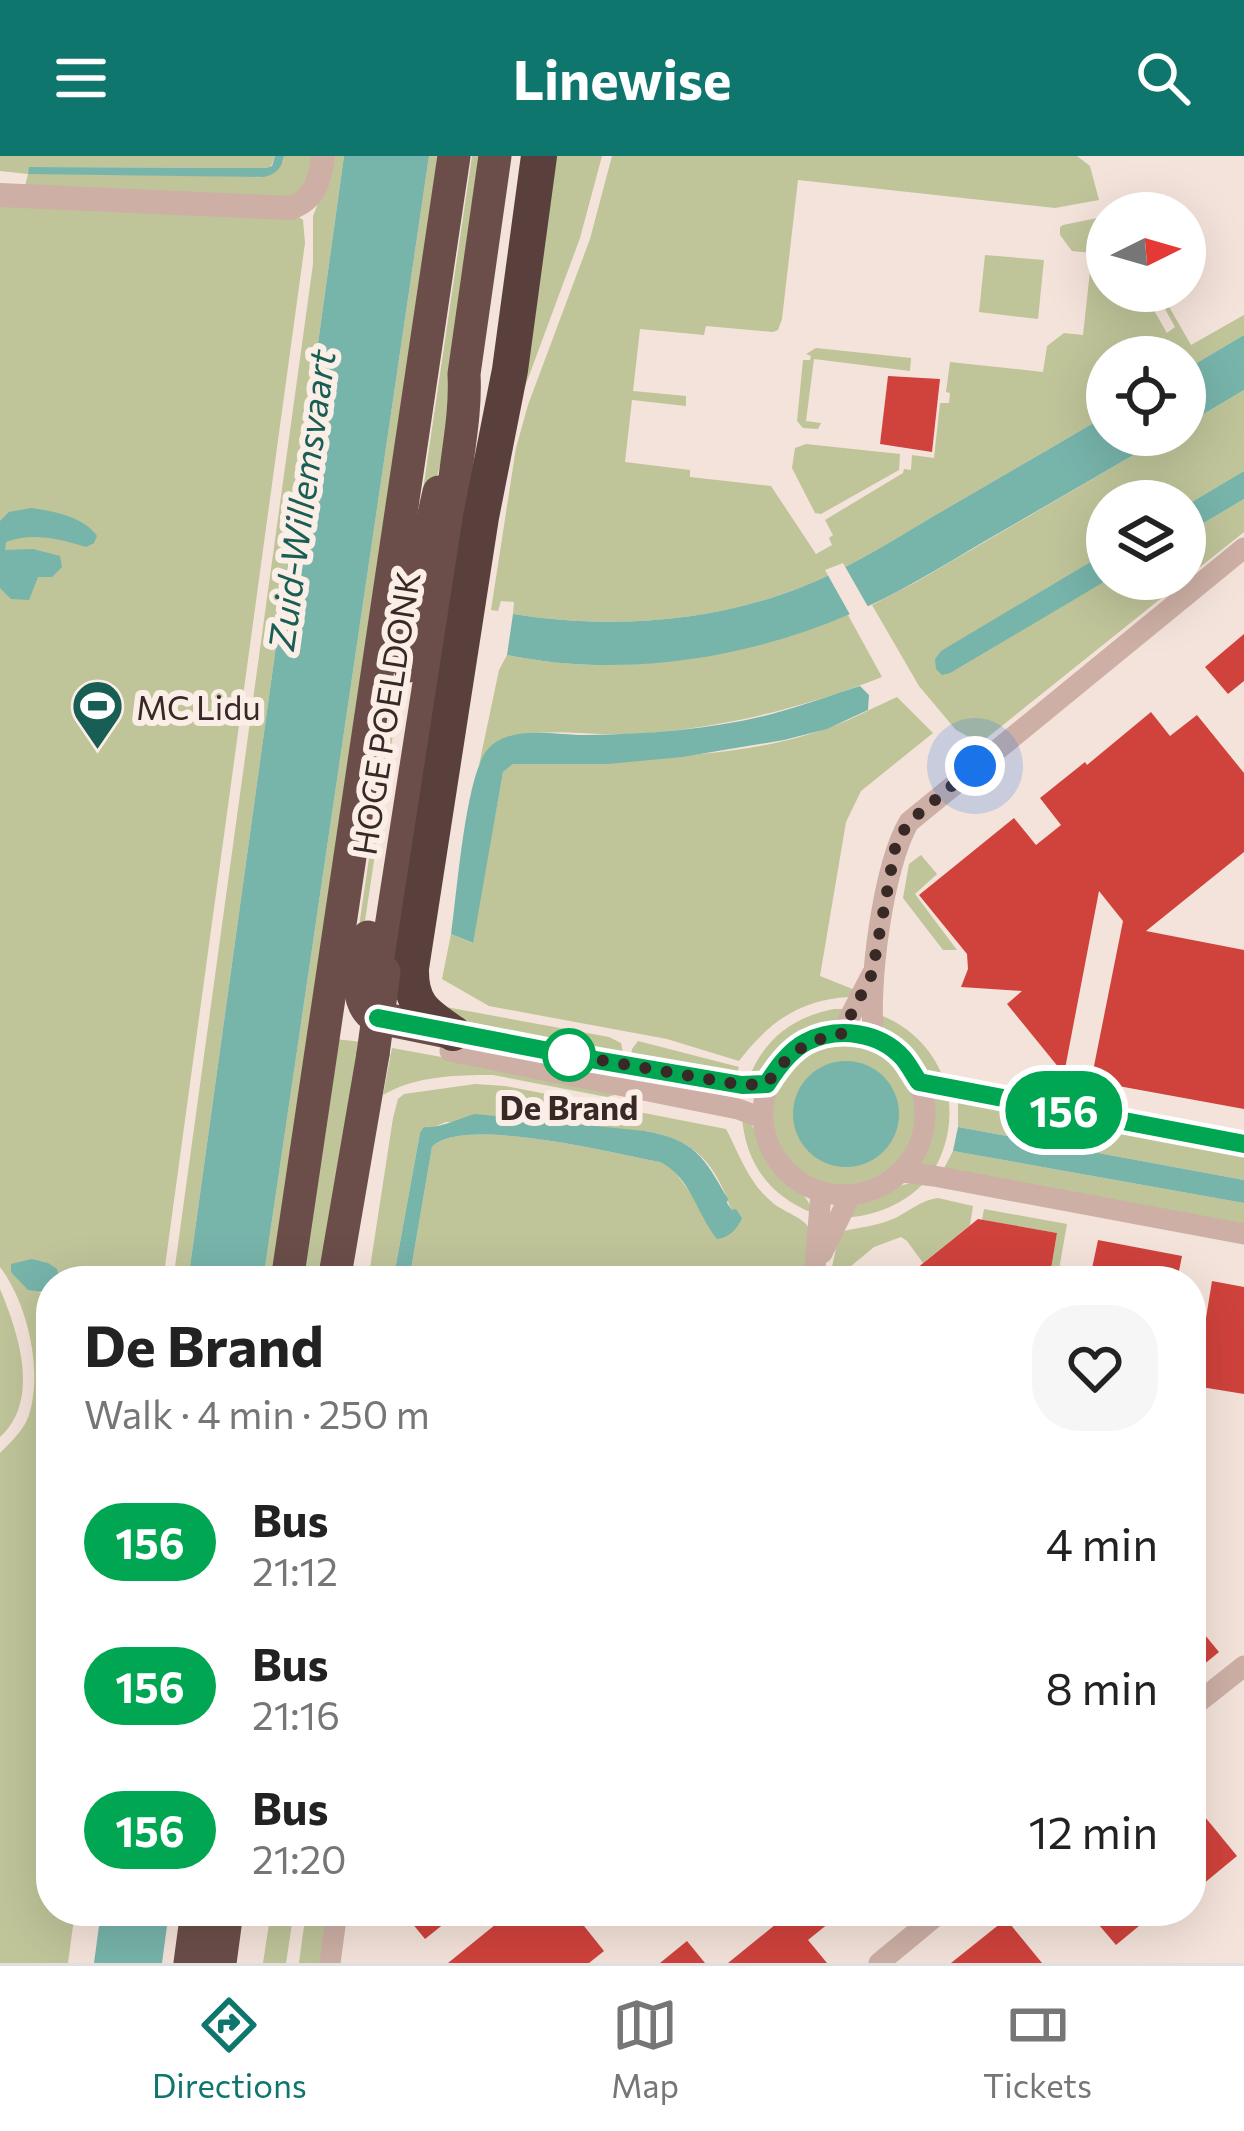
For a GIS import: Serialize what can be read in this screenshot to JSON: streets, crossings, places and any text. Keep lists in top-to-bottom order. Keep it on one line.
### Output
{"streets":{"highway":["HOGE POELDONK"]},"water":["Zuid-Willemsvaart"],"places":{"sports":["MC Lidu"],"other":["De Brand"]},"lines":["bus line 156"],"north":"right","page":{"header":"Linewise","on_map":"156","heading":["De Brand","Walk · 4 min · 250 m"],"list":[{"mark":"156","name":"Bus","note":"21:12","value":"4 min"},{"mark":"156","name":"Bus","note":"21:16","value":"8 min"},{"mark":"156","name":"Bus","note":"21:20","value":"12 min"}],"tabs":["Directions","Map","Tickets"]}}
